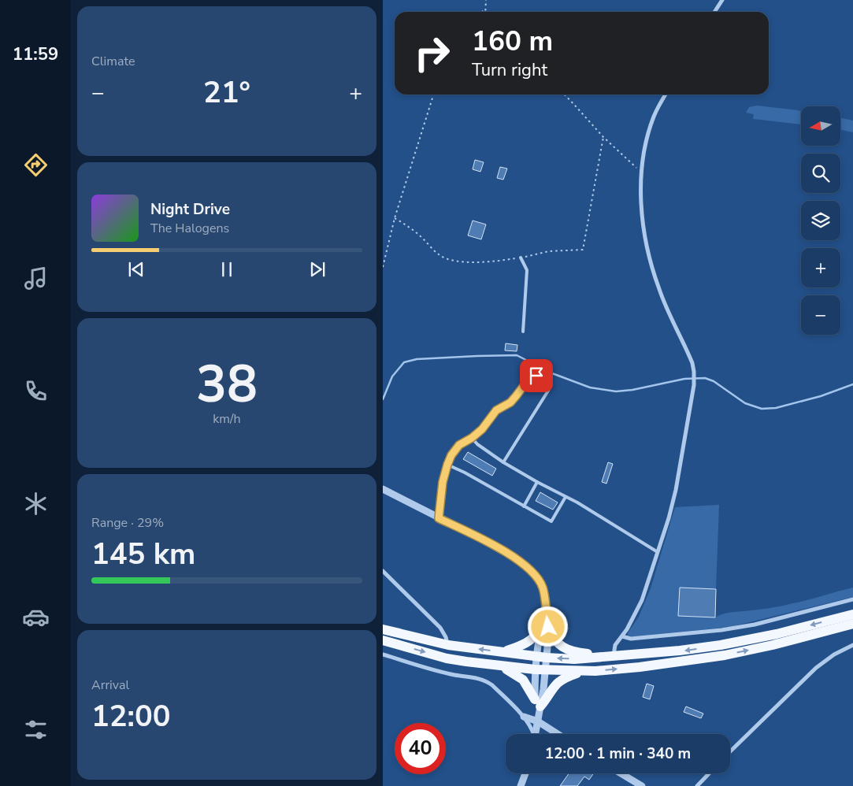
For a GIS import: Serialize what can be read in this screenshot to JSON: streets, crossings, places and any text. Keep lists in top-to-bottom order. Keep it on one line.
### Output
{"north":"left","page":{"tabs":"11:59","tile":["Climate",["38","km/h"],["Range · 29%","145 km"],["Arrival","12:00"]],"turn":["160 m","Turn right"],"heat":["−","21°","+"],"map_buttons":["+","−"],"song":["Night Drive","The Halogens"],"limit":"40","trip":"12:00 · 1 min · 340 m"}}
